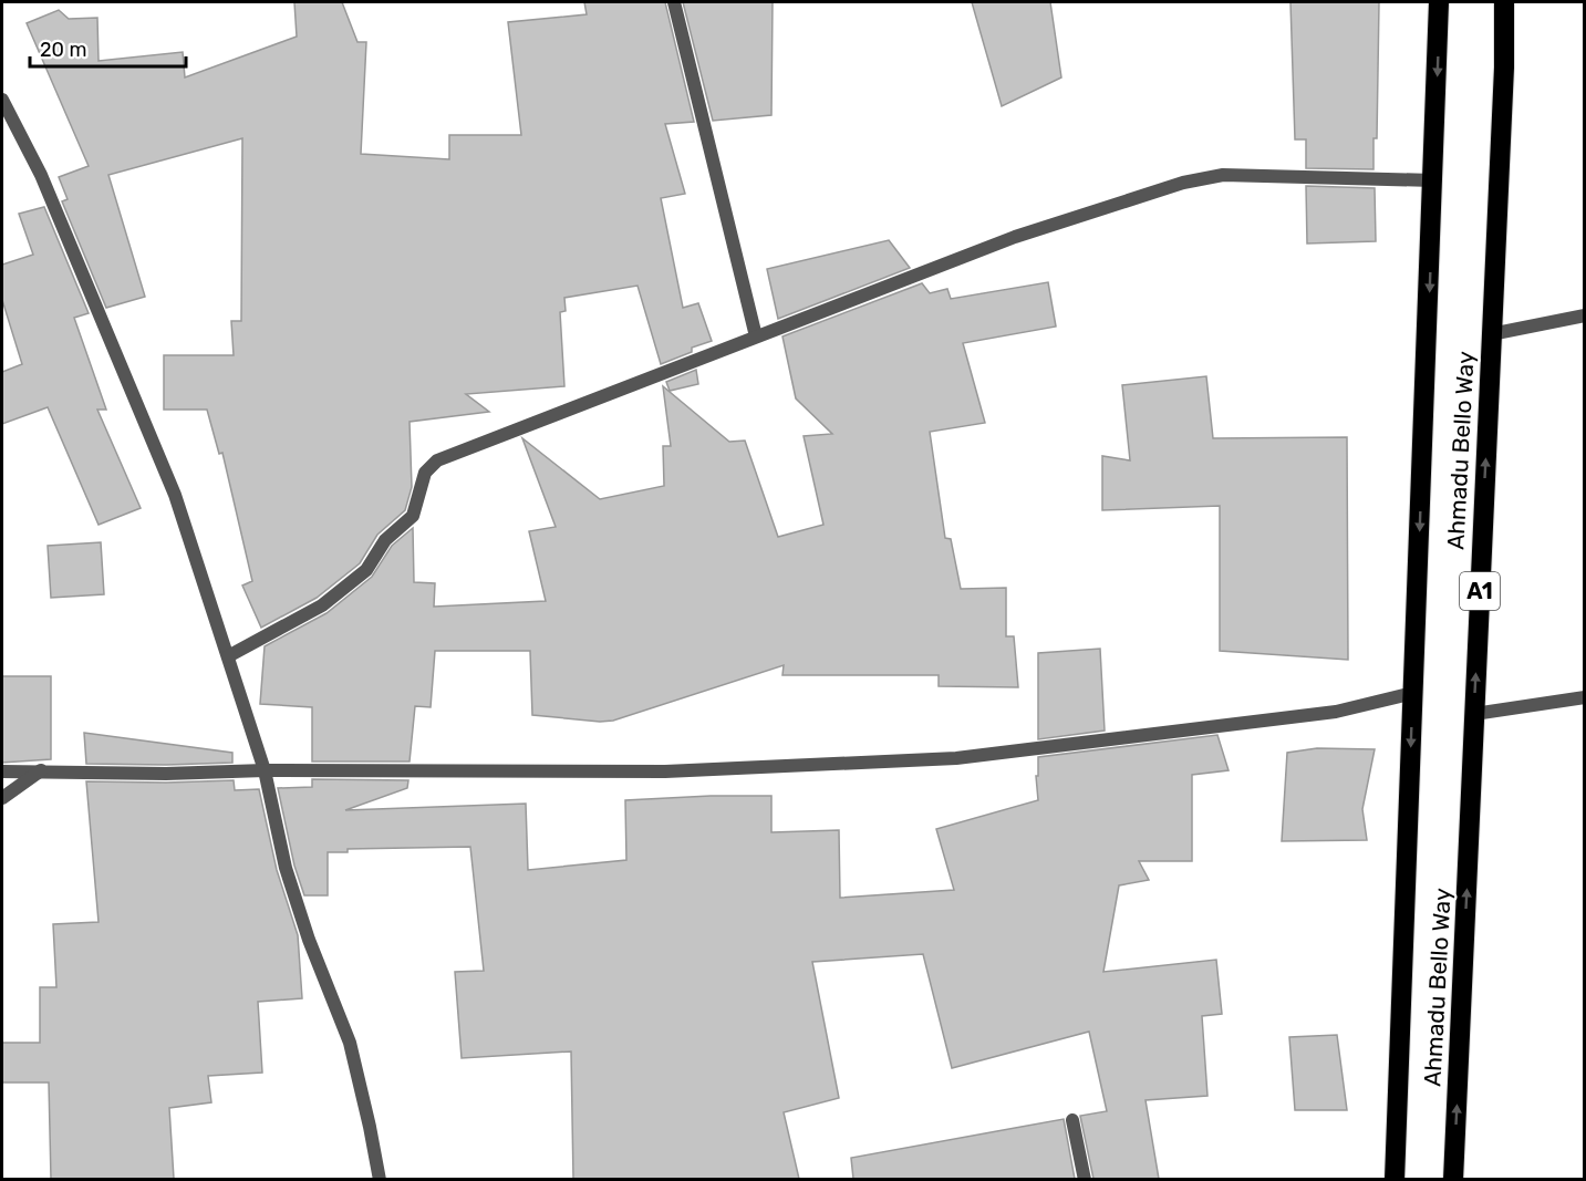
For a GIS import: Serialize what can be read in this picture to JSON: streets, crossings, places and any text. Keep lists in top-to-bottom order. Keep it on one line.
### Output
{"streets":{"highway":["Ahmadu Bello Way","A1"]},"scale_bar":"20 m"}
